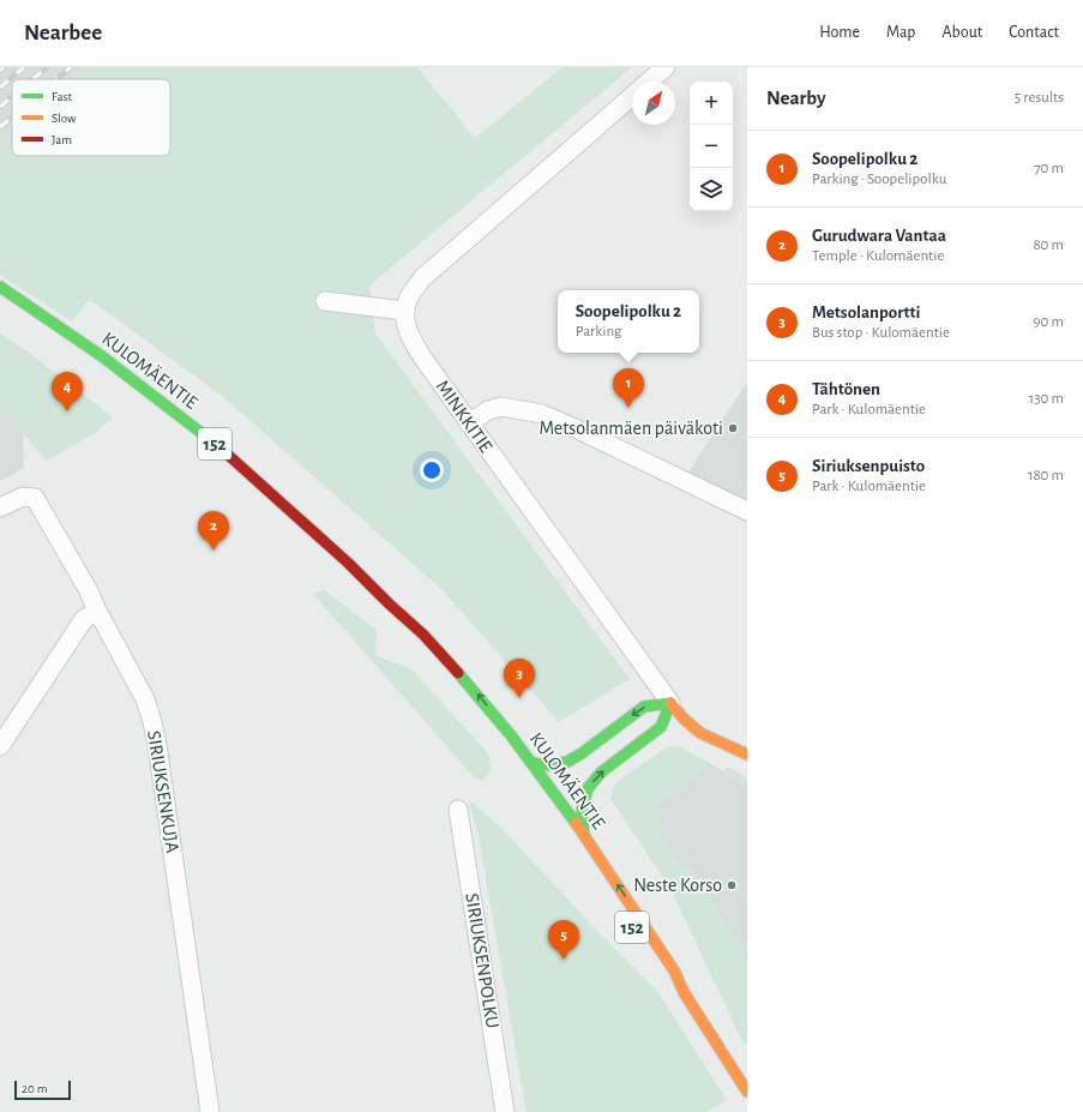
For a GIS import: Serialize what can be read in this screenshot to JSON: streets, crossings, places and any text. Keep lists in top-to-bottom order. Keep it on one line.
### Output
{"streets":{"main road":["KULOMÄENTIE","MINKKITIE","152"],"street":["SIRIUKSENKUJA","SIRIUKSENPOLKU"]},"places":["Metsolanmäen päiväkoti","Neste Korso"],"legend":["Fast","Slow","Jam"],"scale_bar":"20 m","north":"top right","page":{"header":"Nearbee","nav":["Home","Map","About","Contact"],"heading":["Nearby","5 results"],"map_buttons":["+","−"],"list":[{"mark":"1","name":"Soopelipolku 2","note":"Parking · Soopelipolku","value":"70 m"},{"mark":"2","name":"Gurudwara Vantaa","note":"Temple · Kulomäentie","value":"80 m"},{"mark":"3","name":"Metsolanportti","note":"Bus stop · Kulomäentie","value":"90 m"},{"mark":"4","name":"Tähtönen","note":"Park · Kulomäentie","value":"130 m"},{"mark":"5","name":"Siriuksenpuisto","note":"Park · Kulomäentie","value":"180 m"}],"popup":["Soopelipolku 2","Parking"],"pins":["1","4","2","3","5"],"scale":"20 m"}}
